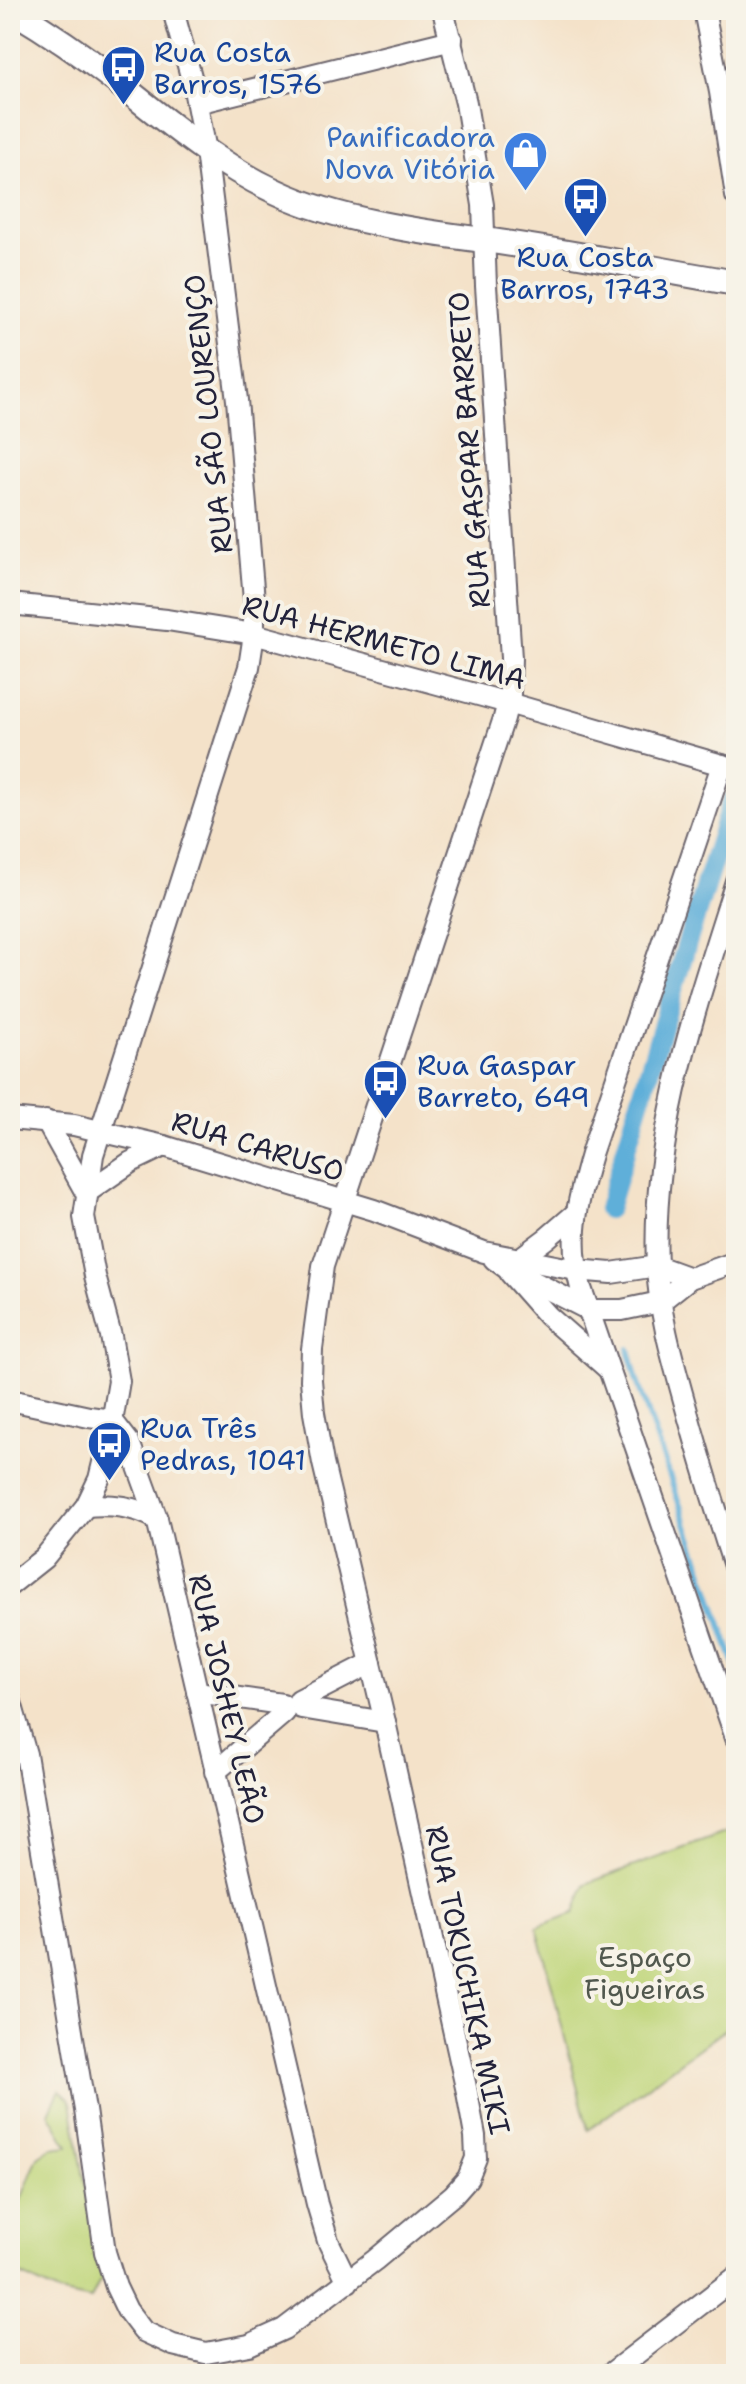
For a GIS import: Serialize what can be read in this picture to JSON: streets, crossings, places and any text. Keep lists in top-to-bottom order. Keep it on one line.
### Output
{"streets":{"street":["RUA SÃO LOURENÇO","RUA GASPAR BARRETO","RUA HERMETO LIMA","RUA CARUSO","RUA JOSHEY LEÃO","RUA TOKUCHIKA MIKI"]},"crossings":[["RUA SÃO LOURENÇO","RUA HERMETO LIMA"],["RUA SÃO LOURENÇO","RUA CARUSO"],["RUA GASPAR BARRETO","RUA HERMETO LIMA"],["RUA GASPAR BARRETO","RUA CARUSO"],["RUA GASPAR BARRETO","RUA TOKUCHIKA MIKI"],["RUA CARUSO","RUA TOKUCHIKA MIKI"],["RUA JOSHEY LEÃO","RUA TOKUCHIKA MIKI"]],"parks":["Espaço Figueiras"],"places":{"bus stop":["Rua Costa Barros, 1576","Rua Costa Barros, 1743","Rua Gaspar Barreto, 649","Rua Três Pedras, 1041"],"shop":["Panificadora Nova Vitória"]}}
